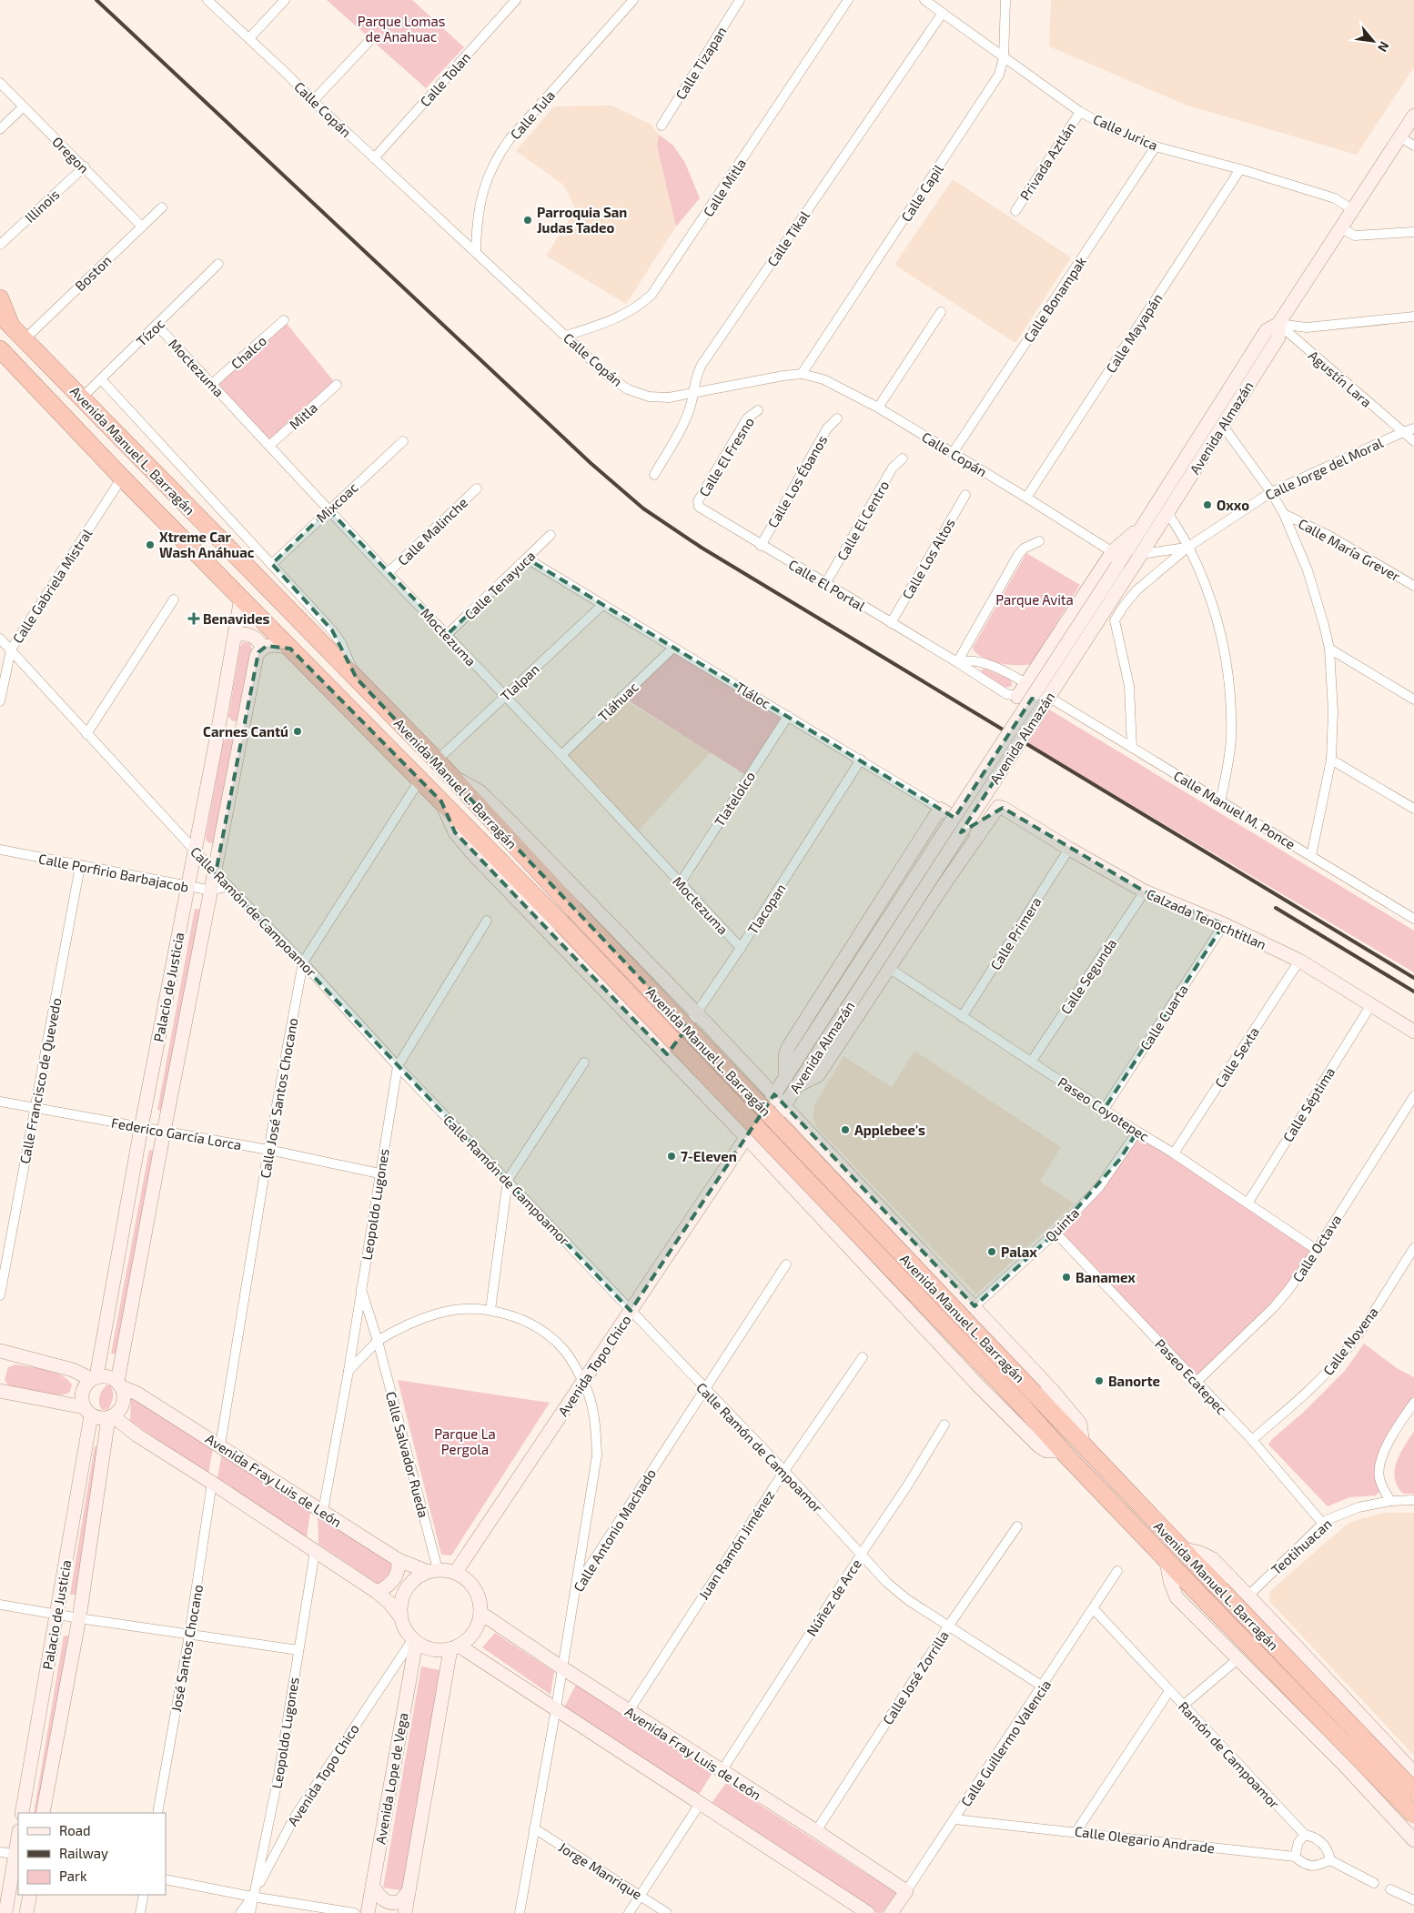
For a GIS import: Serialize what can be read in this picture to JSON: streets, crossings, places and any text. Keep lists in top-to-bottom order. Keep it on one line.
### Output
{"streets":{"highway":["Avenida Manuel L. Barragán"],"street":["Calle Tizapan","Calle Tolan","Calle Copán","Calle Tula","Calle Jurica","Oregon","Privada Aztlán","Calle Mitla","Calle Capil","Illinois","Calle Tikal","Boston","Calle Bonampak","Tízoc","Calle Mayapán","Chalco","Moctezuma","Agustín Lara","Mitla","Avenida Almazán","Calle El Fresno","Calle Jorge del Moral","Calle Los Ébanos","Mixcoac","Calle El Centro","Calle Malinche","Calle María Grever","Calle Los Altos","Calle Tenayuca","Calle El Portal","Calle Gabriela Mistral","Tlalpan","Tláloc","Tláhuac","Tlatelolco","Calle Manuel M. Ponce","Calle Porfirio Barbajacob","Tlacopan","Calle Ramón de Campoamor","Calzada Tenochtitlan","Calle Primera","Calle Segunda","Palacio de Justicia","Calle Cuarta","Calle Sexta","Calle Francisco de Quevedo","Calle José Santos Chocano","Calle Séptima","Paseo Coyotepec","Federico García Lorca","Leopoldo Lugones","Quinta","Calle Octava","Calle Novena","Avenida Topo Chico","Paseo Ecatepec","Calle Salvador Rueda","Avenida Fray Luis de León","Calle Antonio Machado","Juan Ramón Jiménez","Teotihuacan","Núñez de Arce","José Santos Chocano","Calle José Zorrilla","Calle Guillermo Valencia","Ramón de Campoamor","Avenida Lope de Vega","Calle Olegario Andrade","Jorge Manrique"]},"crossings":[["Calle Tolan","Calle Copán"],["Calle Copán","Calle Tula"],["Calle Copán","Calle Mitla"],["Calle Copán","Calle Capil"],["Calle Copán","Calle Tikal"],["Calle Copán","Calle Bonampak"],["Calle Copán","Calle Mayapán"],["Calle Copán","Avenida Almazán"],["Calle Jurica","Privada Aztlán"],["Calle Jurica","Calle Capil"],["Calle Jurica","Calle Tikal"],["Calle Jurica","Calle Bonampak"],["Calle Jurica","Calle Mayapán"],["Calle Jurica","Avenida Almazán"],["Oregon","Illinois"],["Oregon","Boston"],["Boston","Avenida Manuel L. Barragán"],["Tízoc","Moctezuma"],["Tízoc","Avenida Manuel L. Barragán"],["Chalco","Moctezuma"],["Moctezuma","Mitla"],["Moctezuma","Mixcoac"],["Moctezuma","Calle Malinche"],["Moctezuma","Calle Tenayuca"],["Moctezuma","Tlalpan"],["Moctezuma","Tláhuac"],["Moctezuma","Tlatelolco"],["Moctezuma","Tlacopan"],["Agustín Lara","Avenida Almazán"],["Agustín Lara","Calle Jorge del Moral"],["Avenida Almazán","Avenida Topo Chico"],["Avenida Manuel L. Barragán","Calle Gabriela Mistral"],["Avenida Manuel L. Barragán","Tlalpan"],["Avenida Manuel L. Barragán","Palacio de Justicia"],["Avenida Manuel L. Barragán","Calle José Santos Chocano"],["Calle El Fresno","Calle El Portal"],["Calle Jorge del Moral","Calle Manuel M. Ponce"],["Calle Los Ébanos","Calle El Portal"],["Calle El Centro","Calle El Portal"],["Calle Los Altos","Calle El Portal"],["Calle Tenayuca","Tláloc"],["Calle El Portal","Calle Manuel M. Ponce"],["Calle Gabriela Mistral","Calle Ramón de Campoamor"],["Tlalpan","Tláloc"],["Tláloc","Tláhuac"],["Tláloc","Tlatelolco"],["Tláloc","Tlacopan"],["Tláloc","Calzada Tenochtitlan"],["Calle Porfirio Barbajacob","Calle Ramón de Campoamor"],["Calle Porfirio Barbajacob","Palacio de Justicia"],["Calle Porfirio Barbajacob","Calle Francisco de Quevedo"],["Calle Ramón de Campoamor","Palacio de Justicia"],["Calle Ramón de Campoamor","Calle José Santos Chocano"],["Calle Ramón de Campoamor","Leopoldo Lugones"],["Calle Ramón de Campoamor","Avenida Topo Chico"],["Calle Ramón de Campoamor","Calle Antonio Machado"],["Calle Ramón de Campoamor","Juan Ramón Jiménez"],["Calle Ramón de Campoamor","Núñez de Arce"],["Calle Ramón de Campoamor","Calle José Zorrilla"],["Calle Ramón de Campoamor","Calle Guillermo Valencia"],["Calzada Tenochtitlan","Calle Primera"],["Calzada Tenochtitlan","Calle Segunda"],["Calzada Tenochtitlan","Calle Cuarta"],["Calzada Tenochtitlan","Calle Sexta"],["Calzada Tenochtitlan","Calle Séptima"],["Calle Primera","Paseo Coyotepec"],["Calle Segunda","Paseo Coyotepec"],["Palacio de Justicia","Federico García Lorca"],["Palacio de Justicia","Avenida Fray Luis de León"],["Calle Cuarta","Paseo Coyotepec"],["Calle Sexta","Paseo Coyotepec"],["Calle Francisco de Quevedo","Federico García Lorca"],["Calle José Santos Chocano","Federico García Lorca"],["Calle José Santos Chocano","Avenida Fray Luis de León"],["Calle Séptima","Paseo Coyotepec"],["Paseo Coyotepec","Quinta"],["Paseo Coyotepec","Calle Octava"],["Federico García Lorca","Leopoldo Lugones"],["Leopoldo Lugones","Avenida Topo Chico"],["Leopoldo Lugones","Calle Salvador Rueda"],["Leopoldo Lugones","Avenida Fray Luis de León"],["Quinta","Paseo Ecatepec"],["Calle Octava","Paseo Ecatepec"],["Calle Novena","Paseo Ecatepec"],["Avenida Topo Chico","Calle Salvador Rueda"],["Avenida Topo Chico","Avenida Fray Luis de León"],["Avenida Topo Chico","Avenida Lope de Vega"],["Paseo Ecatepec","Teotihuacan"],["Calle Salvador Rueda","Avenida Fray Luis de León"],["Calle Salvador Rueda","Avenida Lope de Vega"],["Avenida Fray Luis de León","Calle Antonio Machado"],["Avenida Fray Luis de León","Juan Ramón Jiménez"],["Avenida Fray Luis de León","Núñez de Arce"],["Avenida Fray Luis de León","Calle José Zorrilla"],["Avenida Fray Luis de León","Calle Guillermo Valencia"],["Avenida Fray Luis de León","Avenida Lope de Vega"],["Calle Antonio Machado","Jorge Manrique"],["Calle Guillermo Valencia","Ramón de Campoamor"],["Calle Guillermo Valencia","Calle Olegario Andrade"],["Ramón de Campoamor","Calle Olegario Andrade"]],"parks":["Parque Lomas de Anahuac","Parque Avita","Parque La Pergola"],"places":{"other":["Parroquia San Judas Tadeo","Oxxo","Xtreme Car Wash Anáhuac","Carnes Cantú","Applebee's","7-Eleven","Palax","Banamex","Banorte"],"health":["Benavides"]},"legend":["Road","Railway","Park"],"north":"bottom right"}
